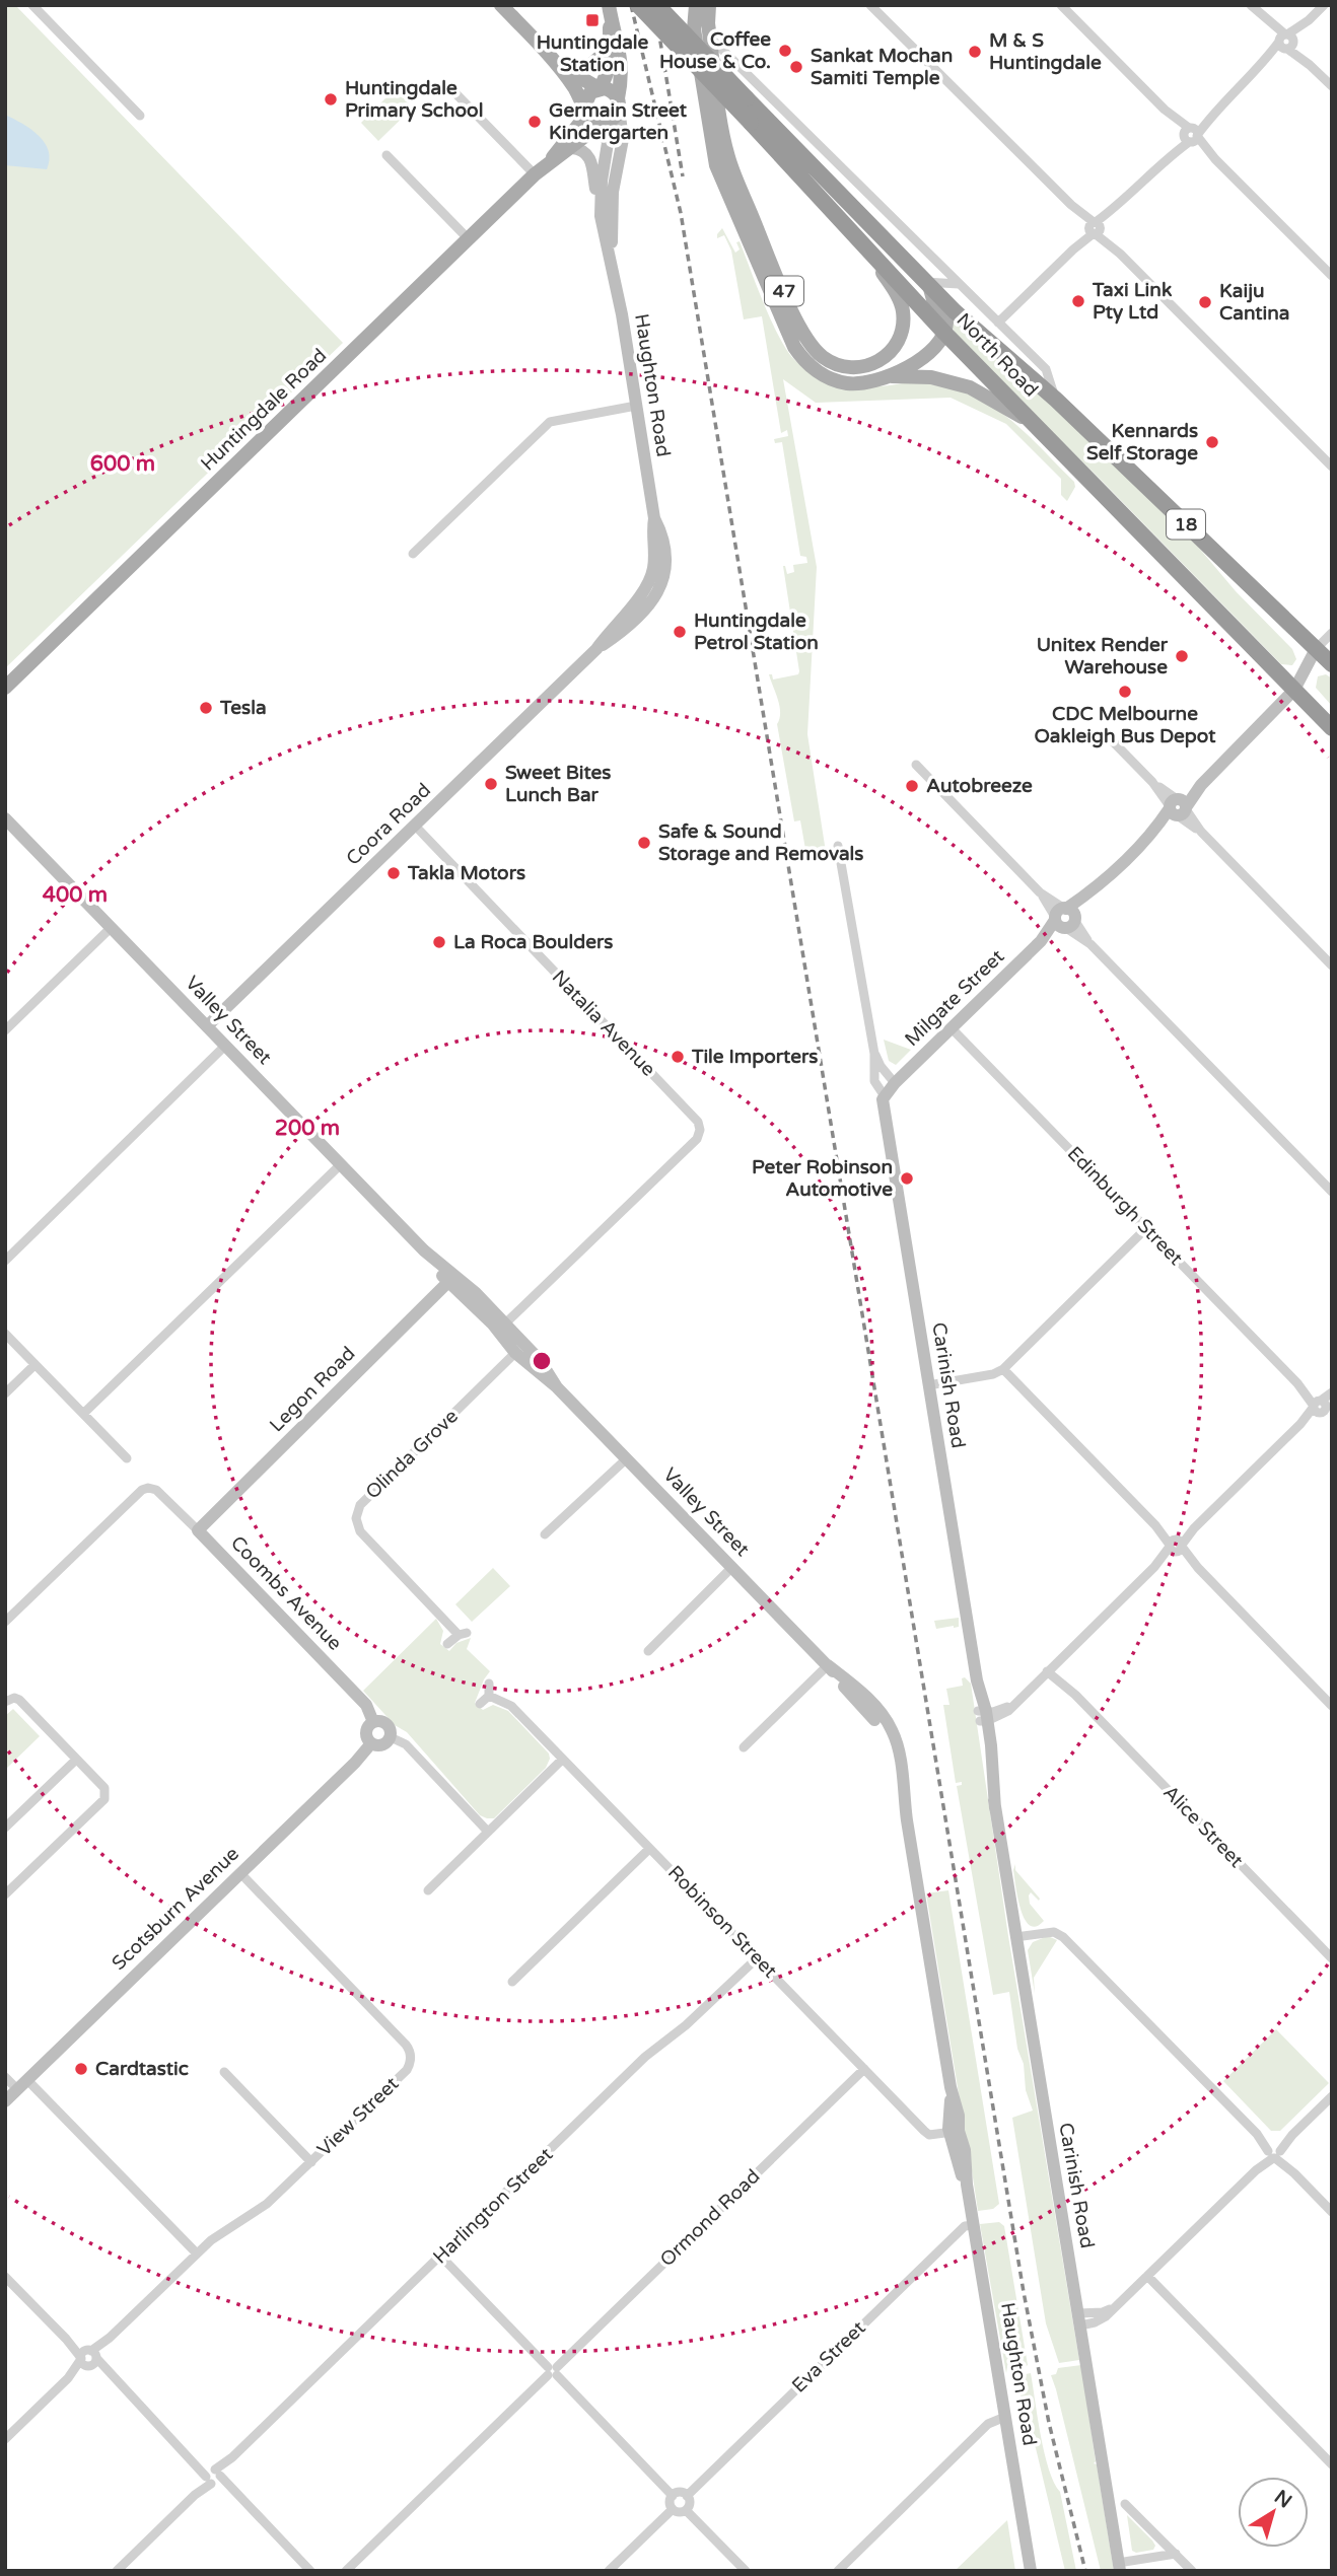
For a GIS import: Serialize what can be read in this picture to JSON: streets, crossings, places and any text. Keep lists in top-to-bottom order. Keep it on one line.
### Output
{"streets":{"highway":["North Road","18"],"main road":["47","Haughton Road","Huntingdale Road"],"street":["Coora Road","Milgate Street","Valley Street","Natalia Avenue","Edinburgh Street","Carinish Road","Legon Road","Olinda Grove","Coombs Avenue","Alice Street","Scotsburn Avenue","Robinson Street","View Street","Harlington Street","Ormond Road","Eva Street"]},"crossings":[["47","North Road"],["North Road","Milgate Street"],["Haughton Road","Huntingdale Road"],["Haughton Road","Coora Road"],["Haughton Road","Valley Street"],["Haughton Road","Robinson Street"],["Haughton Road","Eva Street"],["Coora Road","Valley Street"],["Coora Road","Natalia Avenue"],["Milgate Street","Edinburgh Street"],["Milgate Street","Carinish Road"],["Valley Street","Natalia Avenue"],["Valley Street","Legon Road"],["Valley Street","Olinda Grove"],["Legon Road","Coombs Avenue"],["Coombs Avenue","Scotsburn Avenue"],["Scotsburn Avenue","View Street"],["Robinson Street","Harlington Street"],["Robinson Street","Ormond Road"]],"places":{"transit":["Huntingdale Station"],"other":["Coffee House & Co.","M & S Huntingdale","Sankat Mochan Samiti Temple","Huntingdale Primary School","Germain Street Kindergarten","Taxi Link Pty Ltd","Kaiju Cantina","Kennards Self Storage","Huntingdale Petrol Station","Unitex Render Warehouse","CDC Melbourne Oakleigh Bus Depot","Tesla","Sweet Bites Lunch Bar","Autobreeze","Safe & Sound Storage and Removals","Takla Motors","La Roca Boulders","Tile Importers","Peter Robinson Automotive","Cardtastic"]},"north":"top right","rings":["600 m","400 m","200 m"]}
